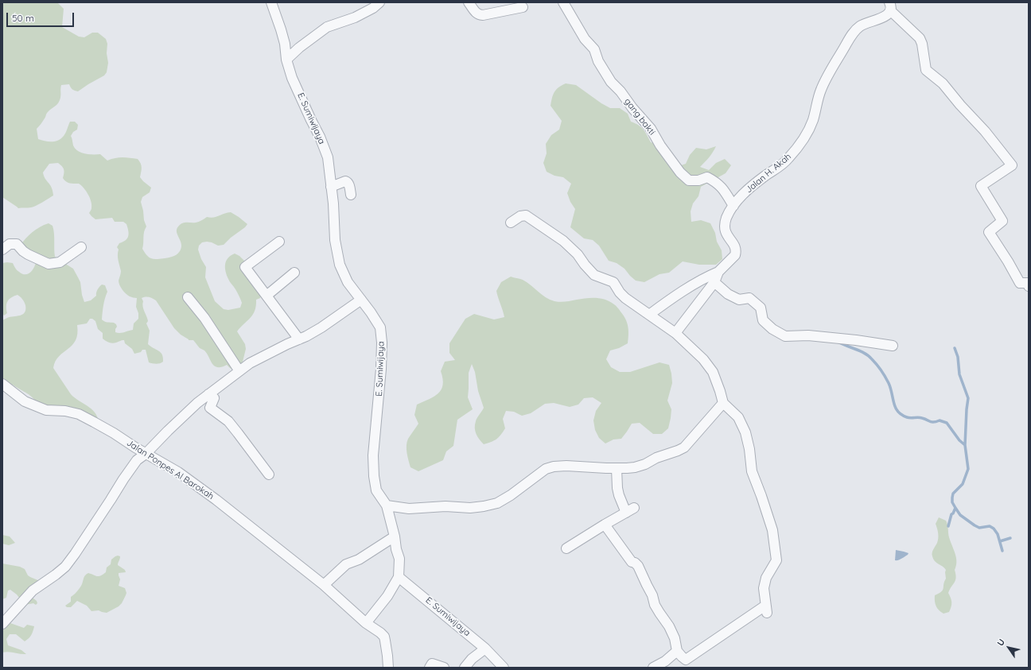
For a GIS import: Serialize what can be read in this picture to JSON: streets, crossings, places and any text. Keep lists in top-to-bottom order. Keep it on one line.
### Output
{"streets":{"street":["gang bakti","E. Sumiwijaya","Jalan H. Akah","Jalan Ponpes Al Barokah"]},"crossings":[["gang bakti","Jalan H. Akah"]],"scale_bar":"50 m","north":"top left"}
